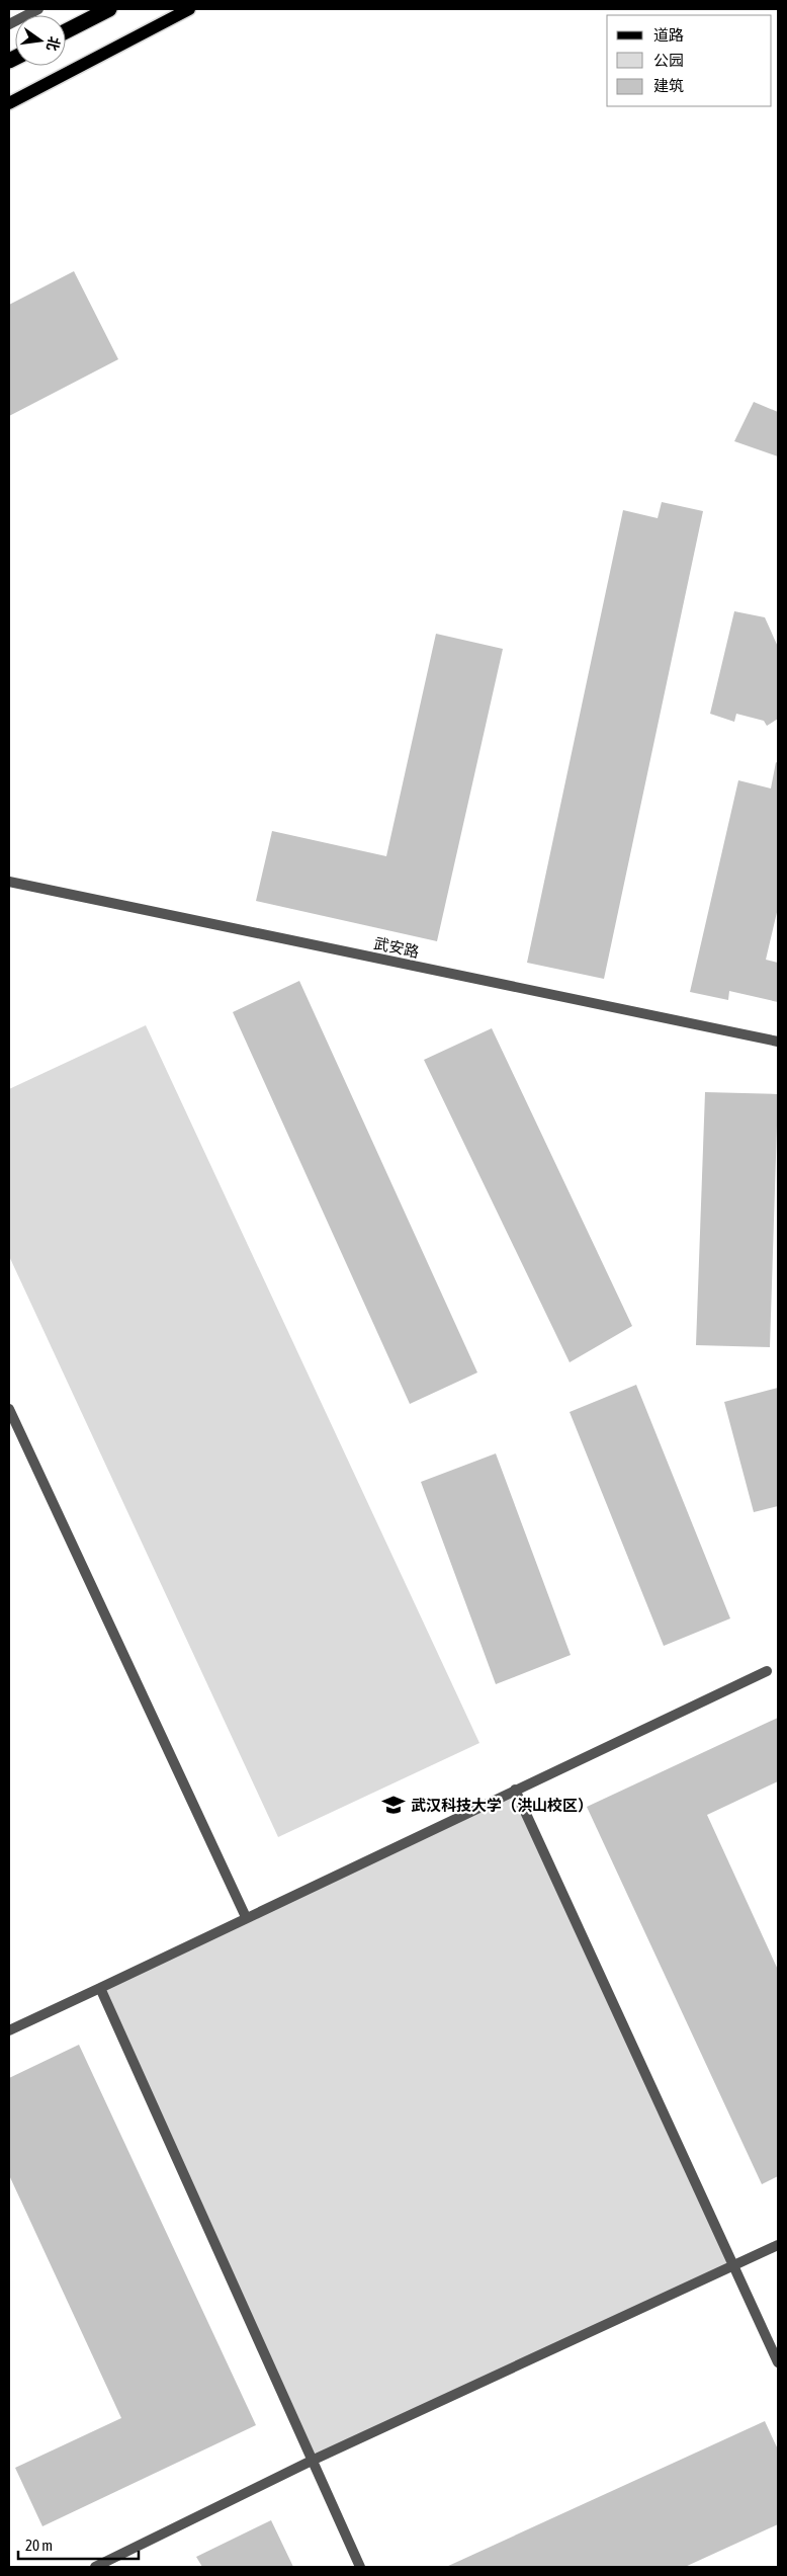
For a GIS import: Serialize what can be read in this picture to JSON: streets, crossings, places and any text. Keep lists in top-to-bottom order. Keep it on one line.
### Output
{"streets":{"street":["武安路"]},"places":{"school or university":["武汉科技大学（洪山校区）"]},"legend":["道路","公园","建筑"],"scale_bar":"20 m","north":"right"}
